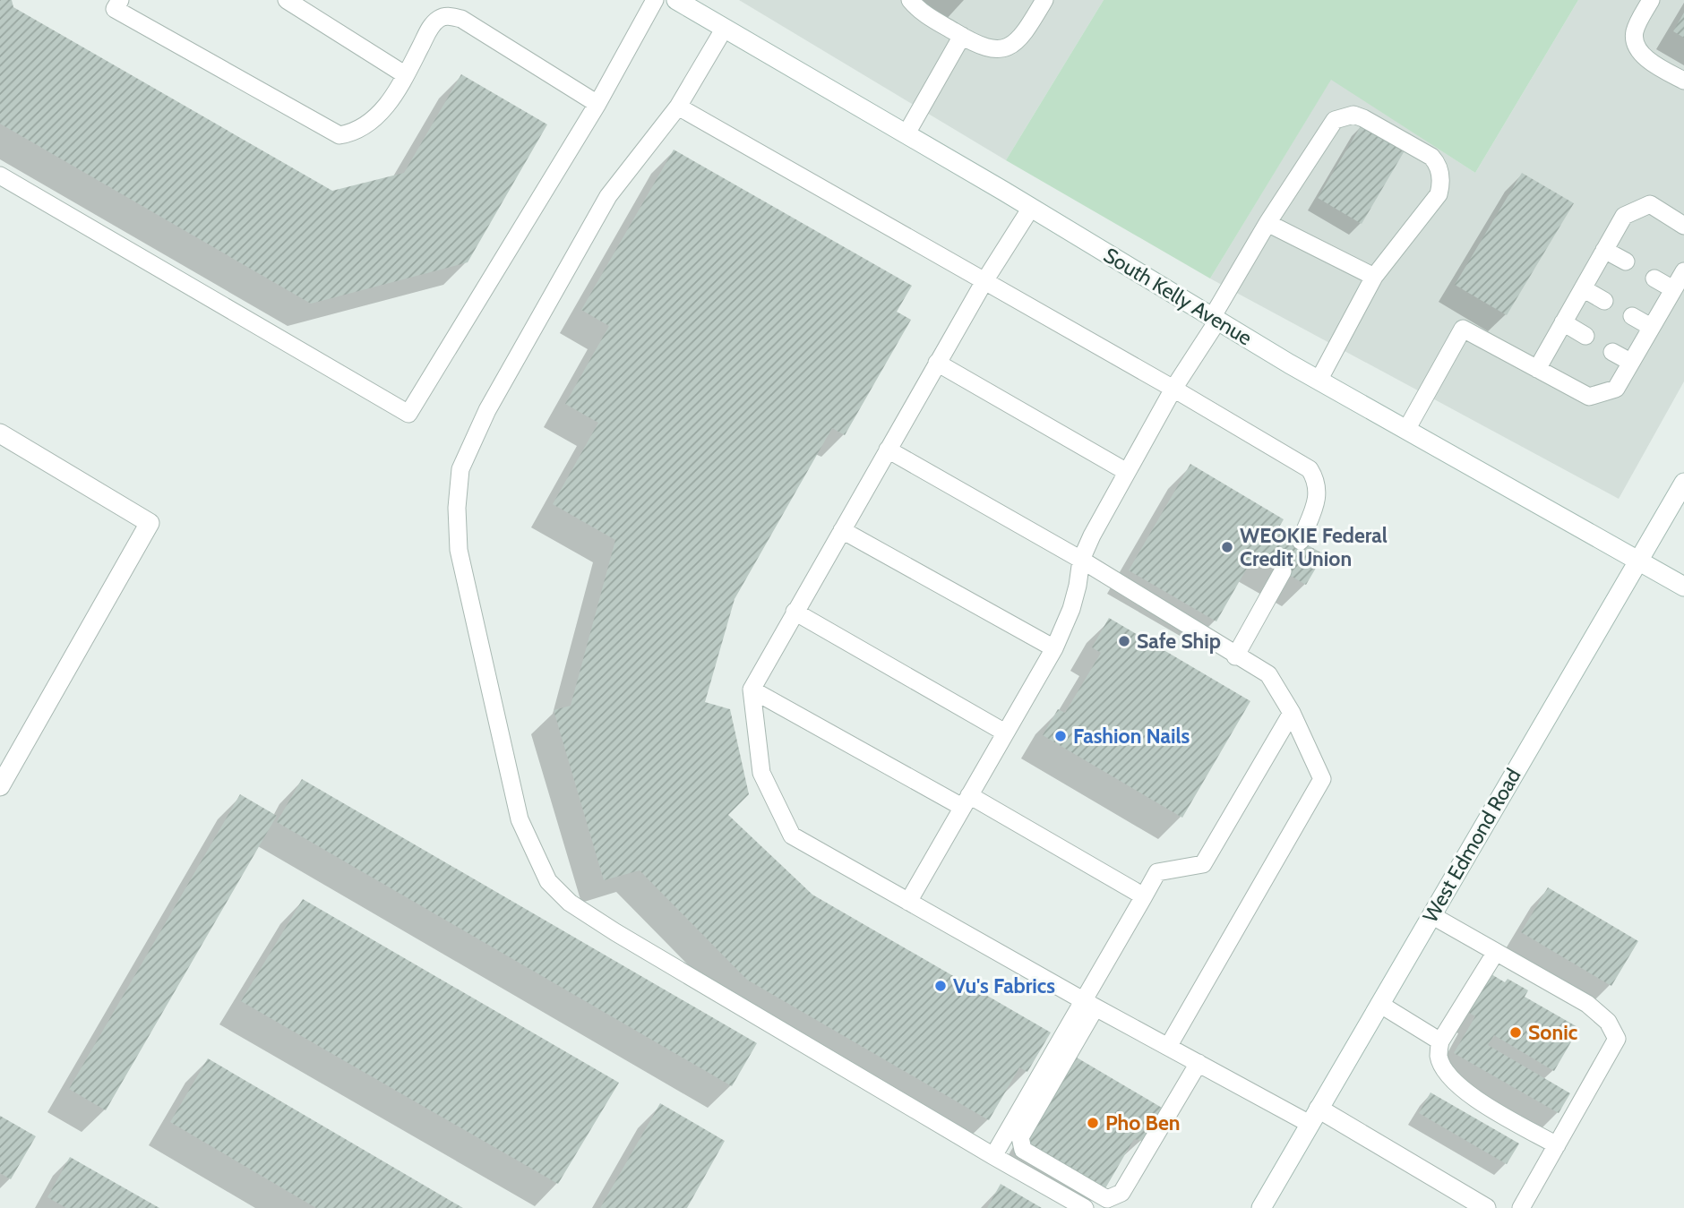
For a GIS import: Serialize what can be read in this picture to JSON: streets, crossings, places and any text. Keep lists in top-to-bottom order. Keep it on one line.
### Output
{"streets":{"main road":["South Kelly Avenue","West Edmond Road"]},"crossings":[["South Kelly Avenue","West Edmond Road"]],"places":["WEOKIE Federal Credit Union","Safe Ship","Fashion Nails","Vu's Fabrics","Sonic","Pho Ben"]}
